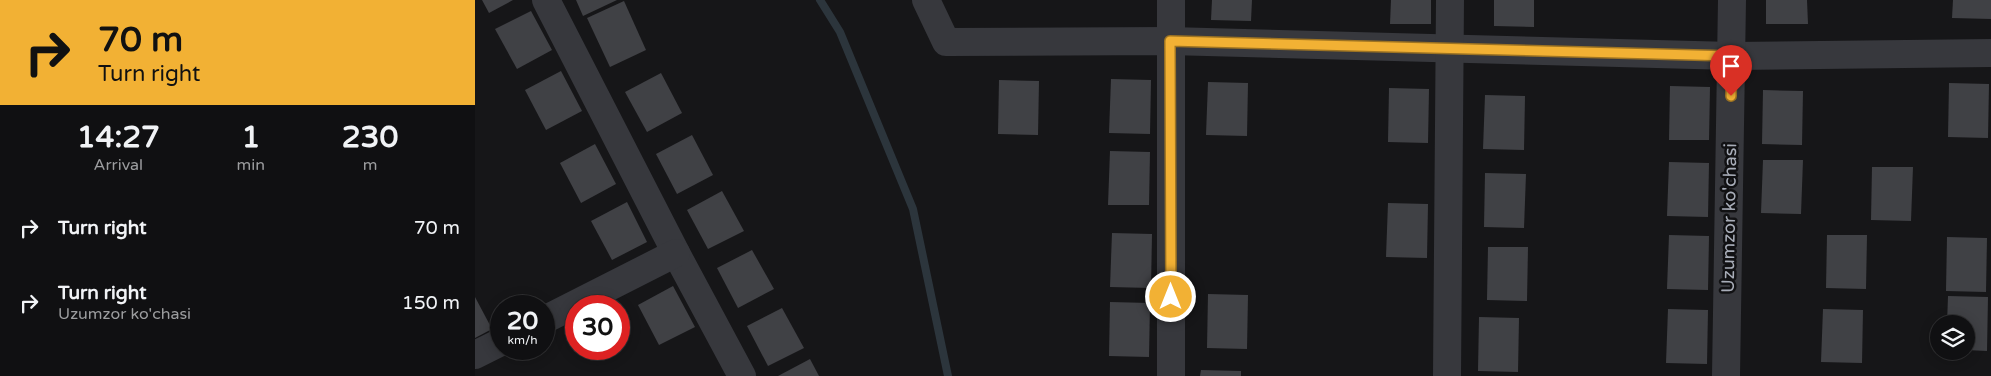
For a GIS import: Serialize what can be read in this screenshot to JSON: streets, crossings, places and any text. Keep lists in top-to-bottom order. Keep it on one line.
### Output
{"streets":{"street":["Uzumzor ko'chasi"]},"page":{"turn":["70 m","Turn right"],"eta":["14:27","Arrival","1","min","230","m"],"list":[{"name":"Turn right","value":"70 m"},{"name":"Turn right","note":"Uzumzor ko'chasi","value":"150 m"}],"speed":"20 km/h","limit":"30"}}
